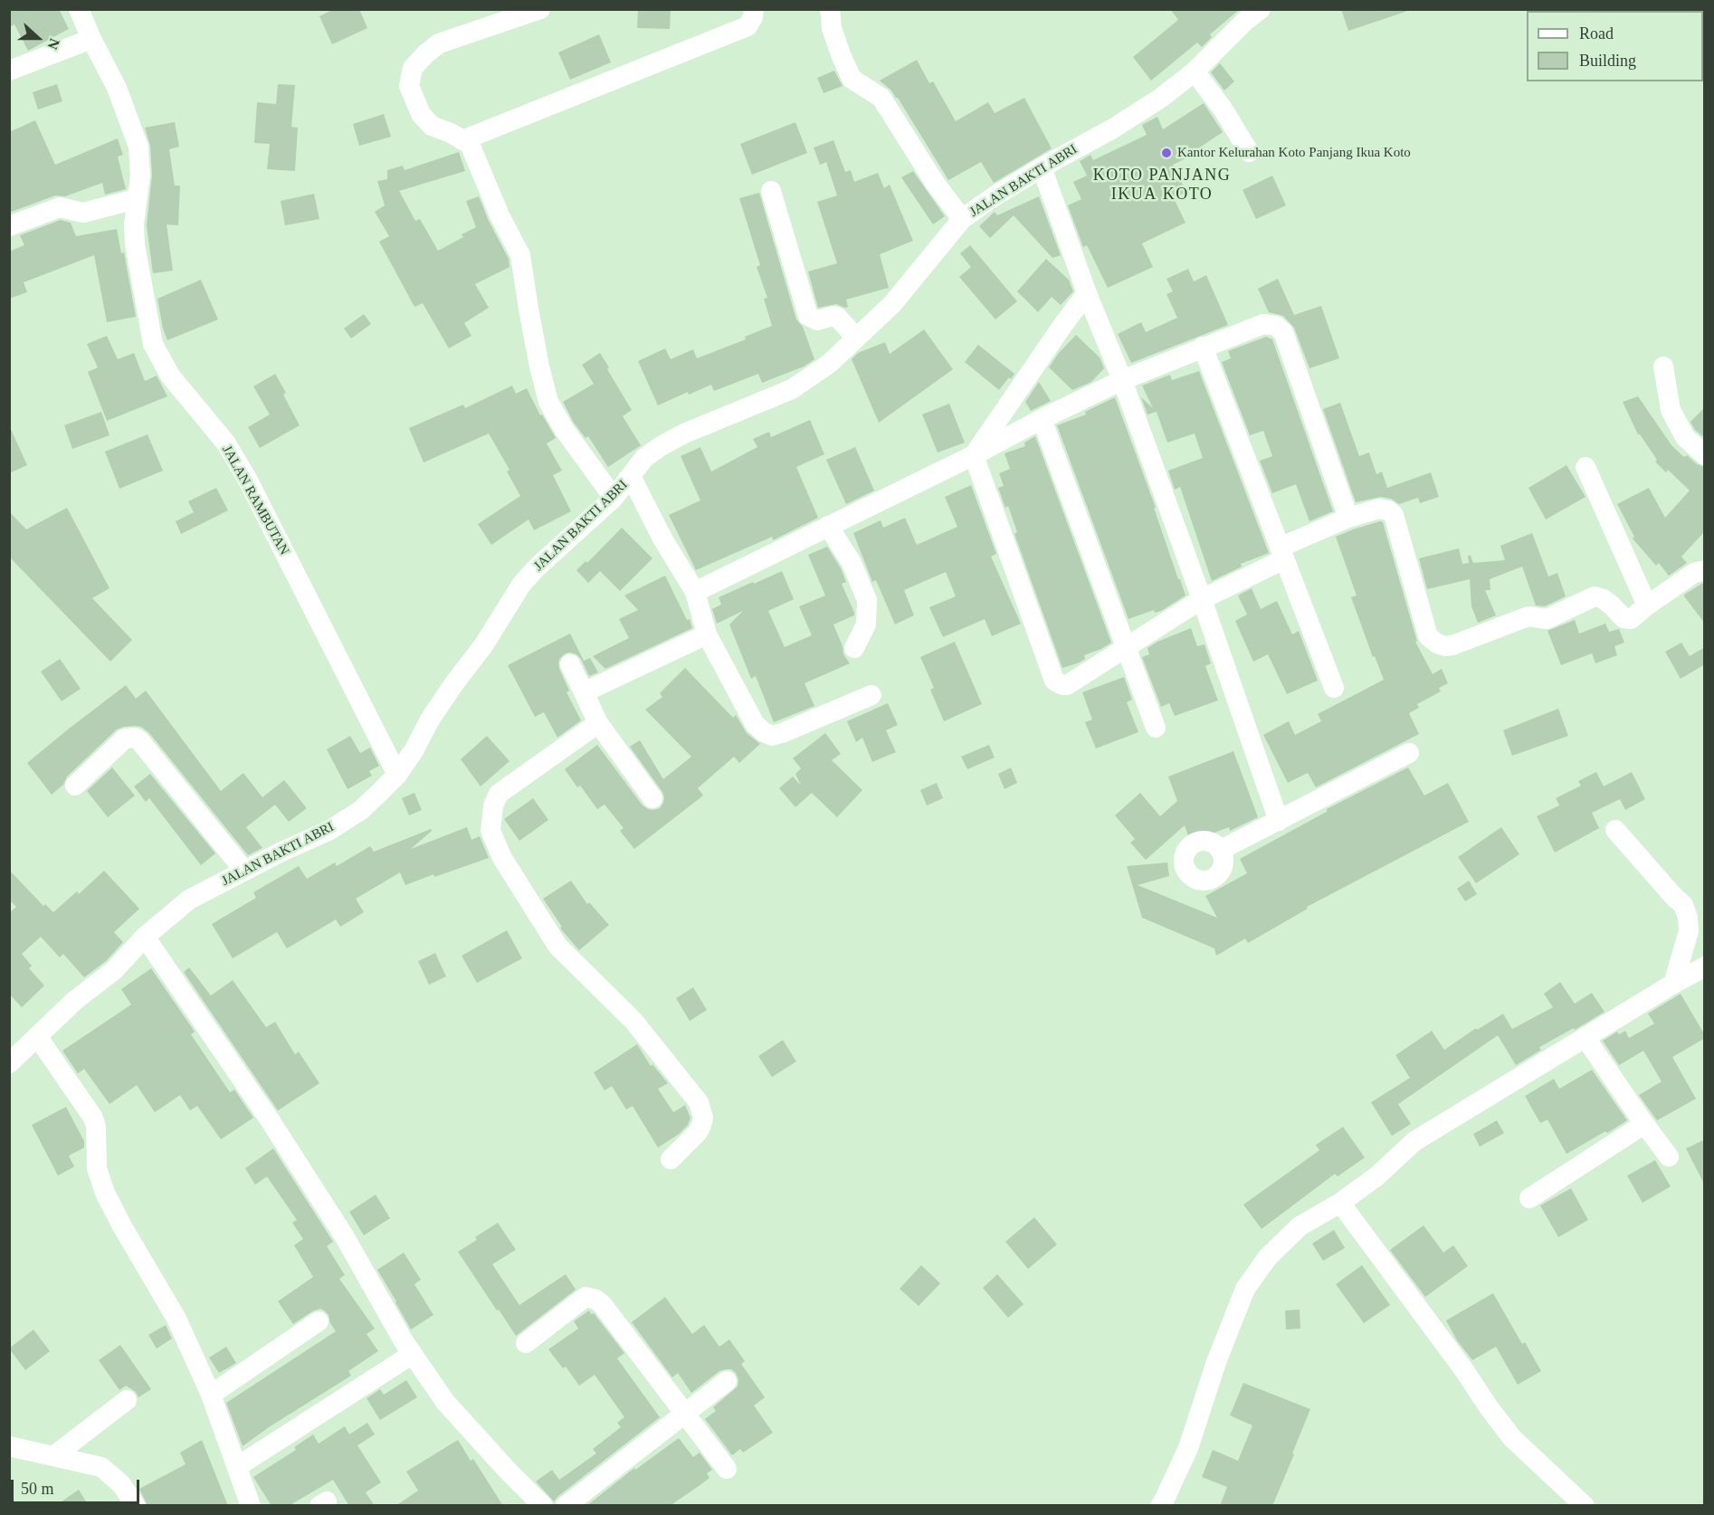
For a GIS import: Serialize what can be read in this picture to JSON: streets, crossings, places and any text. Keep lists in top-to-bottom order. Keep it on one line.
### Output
{"streets":{"street":["JALAN BAKTI ABRI","JALAN RAMBUTAN"]},"crossings":[["JALAN BAKTI ABRI","JALAN RAMBUTAN"]],"districts":["KOTO PANJANG IKUA KOTO"],"places":["Kantor Kelurahan Koto Panjang Ikua Koto"],"legend":["Road","Building"],"scale_bar":"50 m","north":"right"}
